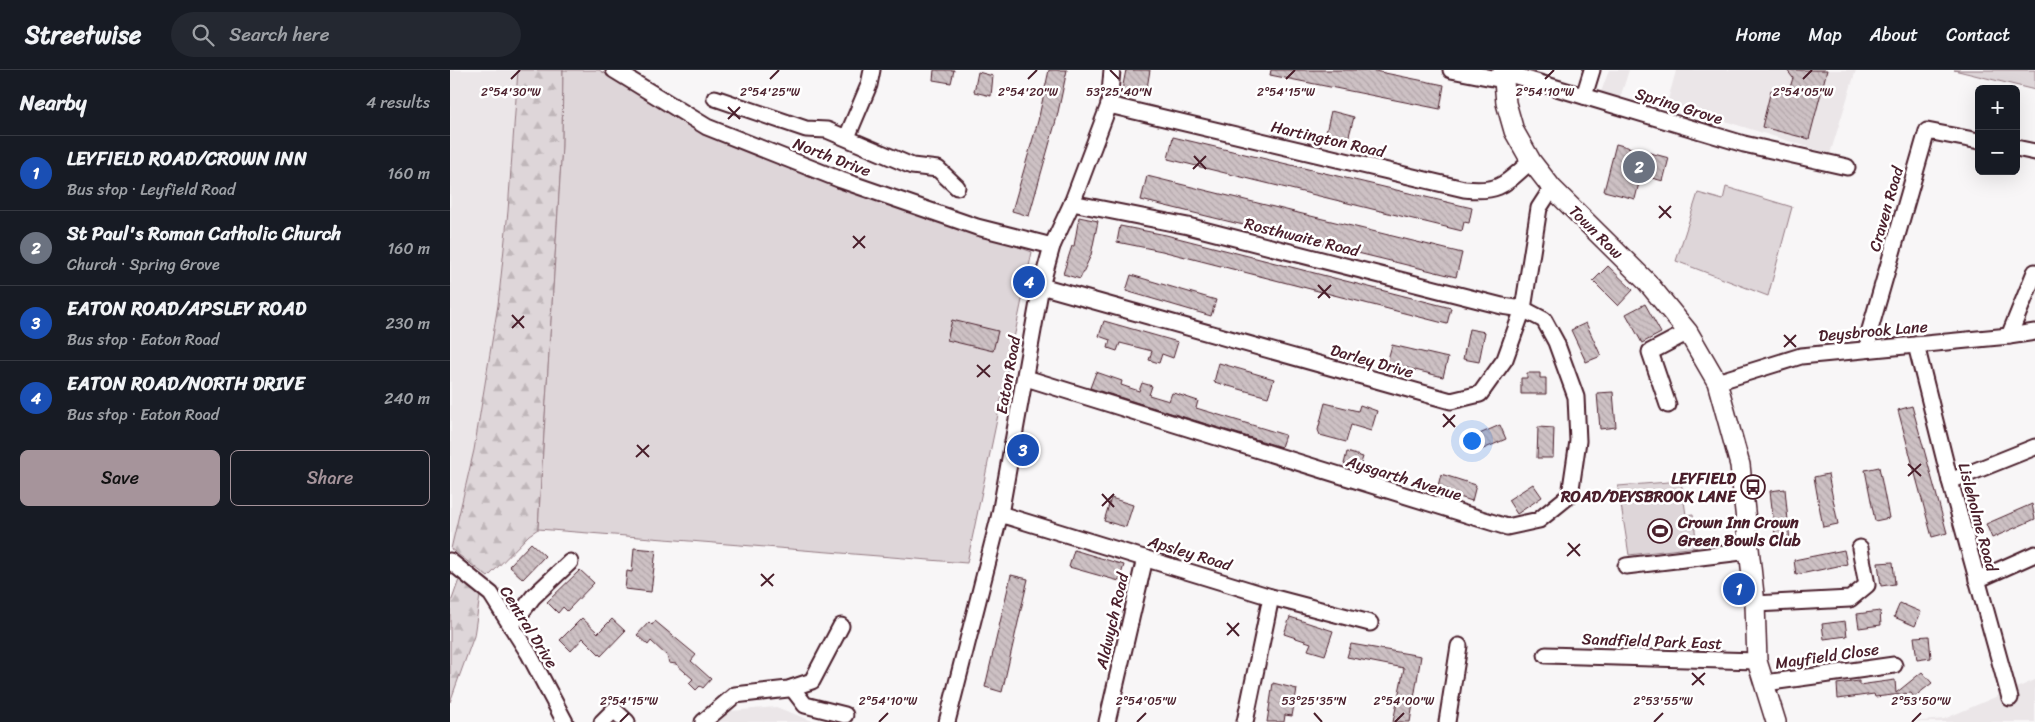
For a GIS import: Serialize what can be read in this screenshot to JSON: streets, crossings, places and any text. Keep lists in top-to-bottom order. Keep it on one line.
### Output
{"streets":{"street":["Spring Grove","Hartington Road","North Drive","Craven Road","Town Row","Rosthwaite Road","Deysbrook Lane","Darley Drive","Eaton Road","Aysgarth Avenue","Lisleholme Road","Apsley Road","Aldwych Road","Central Drive","Sandfield Park East","Mayfield Close"]},"crossings":[["Spring Grove","Town Row"],["Hartington Road","Town Row"],["Hartington Road","Eaton Road"],["North Drive","Eaton Road"],["Craven Road","Deysbrook Lane"],["Town Row","Deysbrook Lane"],["Town Row","Darley Drive"],["Town Row","Sandfield Park East"],["Town Row","Mayfield Close"],["Rosthwaite Road","Darley Drive"],["Rosthwaite Road","Eaton Road"],["Rosthwaite Road","Aysgarth Avenue"],["Deysbrook Lane","Lisleholme Road"],["Darley Drive","Eaton Road"],["Darley Drive","Aysgarth Avenue"],["Eaton Road","Aysgarth Avenue"],["Eaton Road","Apsley Road"],["Apsley Road","Aldwych Road"]],"places":{"bus stop":["LEYFIELD ROAD/DEYSBROOK LANE"],"sports":["Crown Inn Crown Green Bowls Club"]},"page":{"header":"Streetwise","search":"Search here","nav":["Home","Map","About","Contact"],"heading":["Nearby","4 results"],"map_buttons":["+","−"],"list":[{"mark":"1","name":"LEYFIELD ROAD/CROWN INN","note":"Bus stop · Leyfield Road","value":"160 m"},{"mark":"2","name":"St Paul's Roman Catholic Church","note":"Church · Spring Grove","value":"160 m"},{"mark":"3","name":"EATON ROAD/APSLEY ROAD","note":"Bus stop · Eaton Road","value":"230 m"},{"mark":"4","name":"EATON ROAD/NORTH DRIVE","note":"Bus stop · Eaton Road","value":"240 m"}],"pins":["2","4","3","1"],"buttons":["Save","Share"]},"coordinates":["2°54'30\"W","2°54'25\"W","2°54'20\"W","2°54'15\"W","2°54'10\"W","2°54'05\"W","53°25'40\"N","53°25'35\"N","2°54'00\"W","2°53'55\"W","2°53'50\"W"]}
